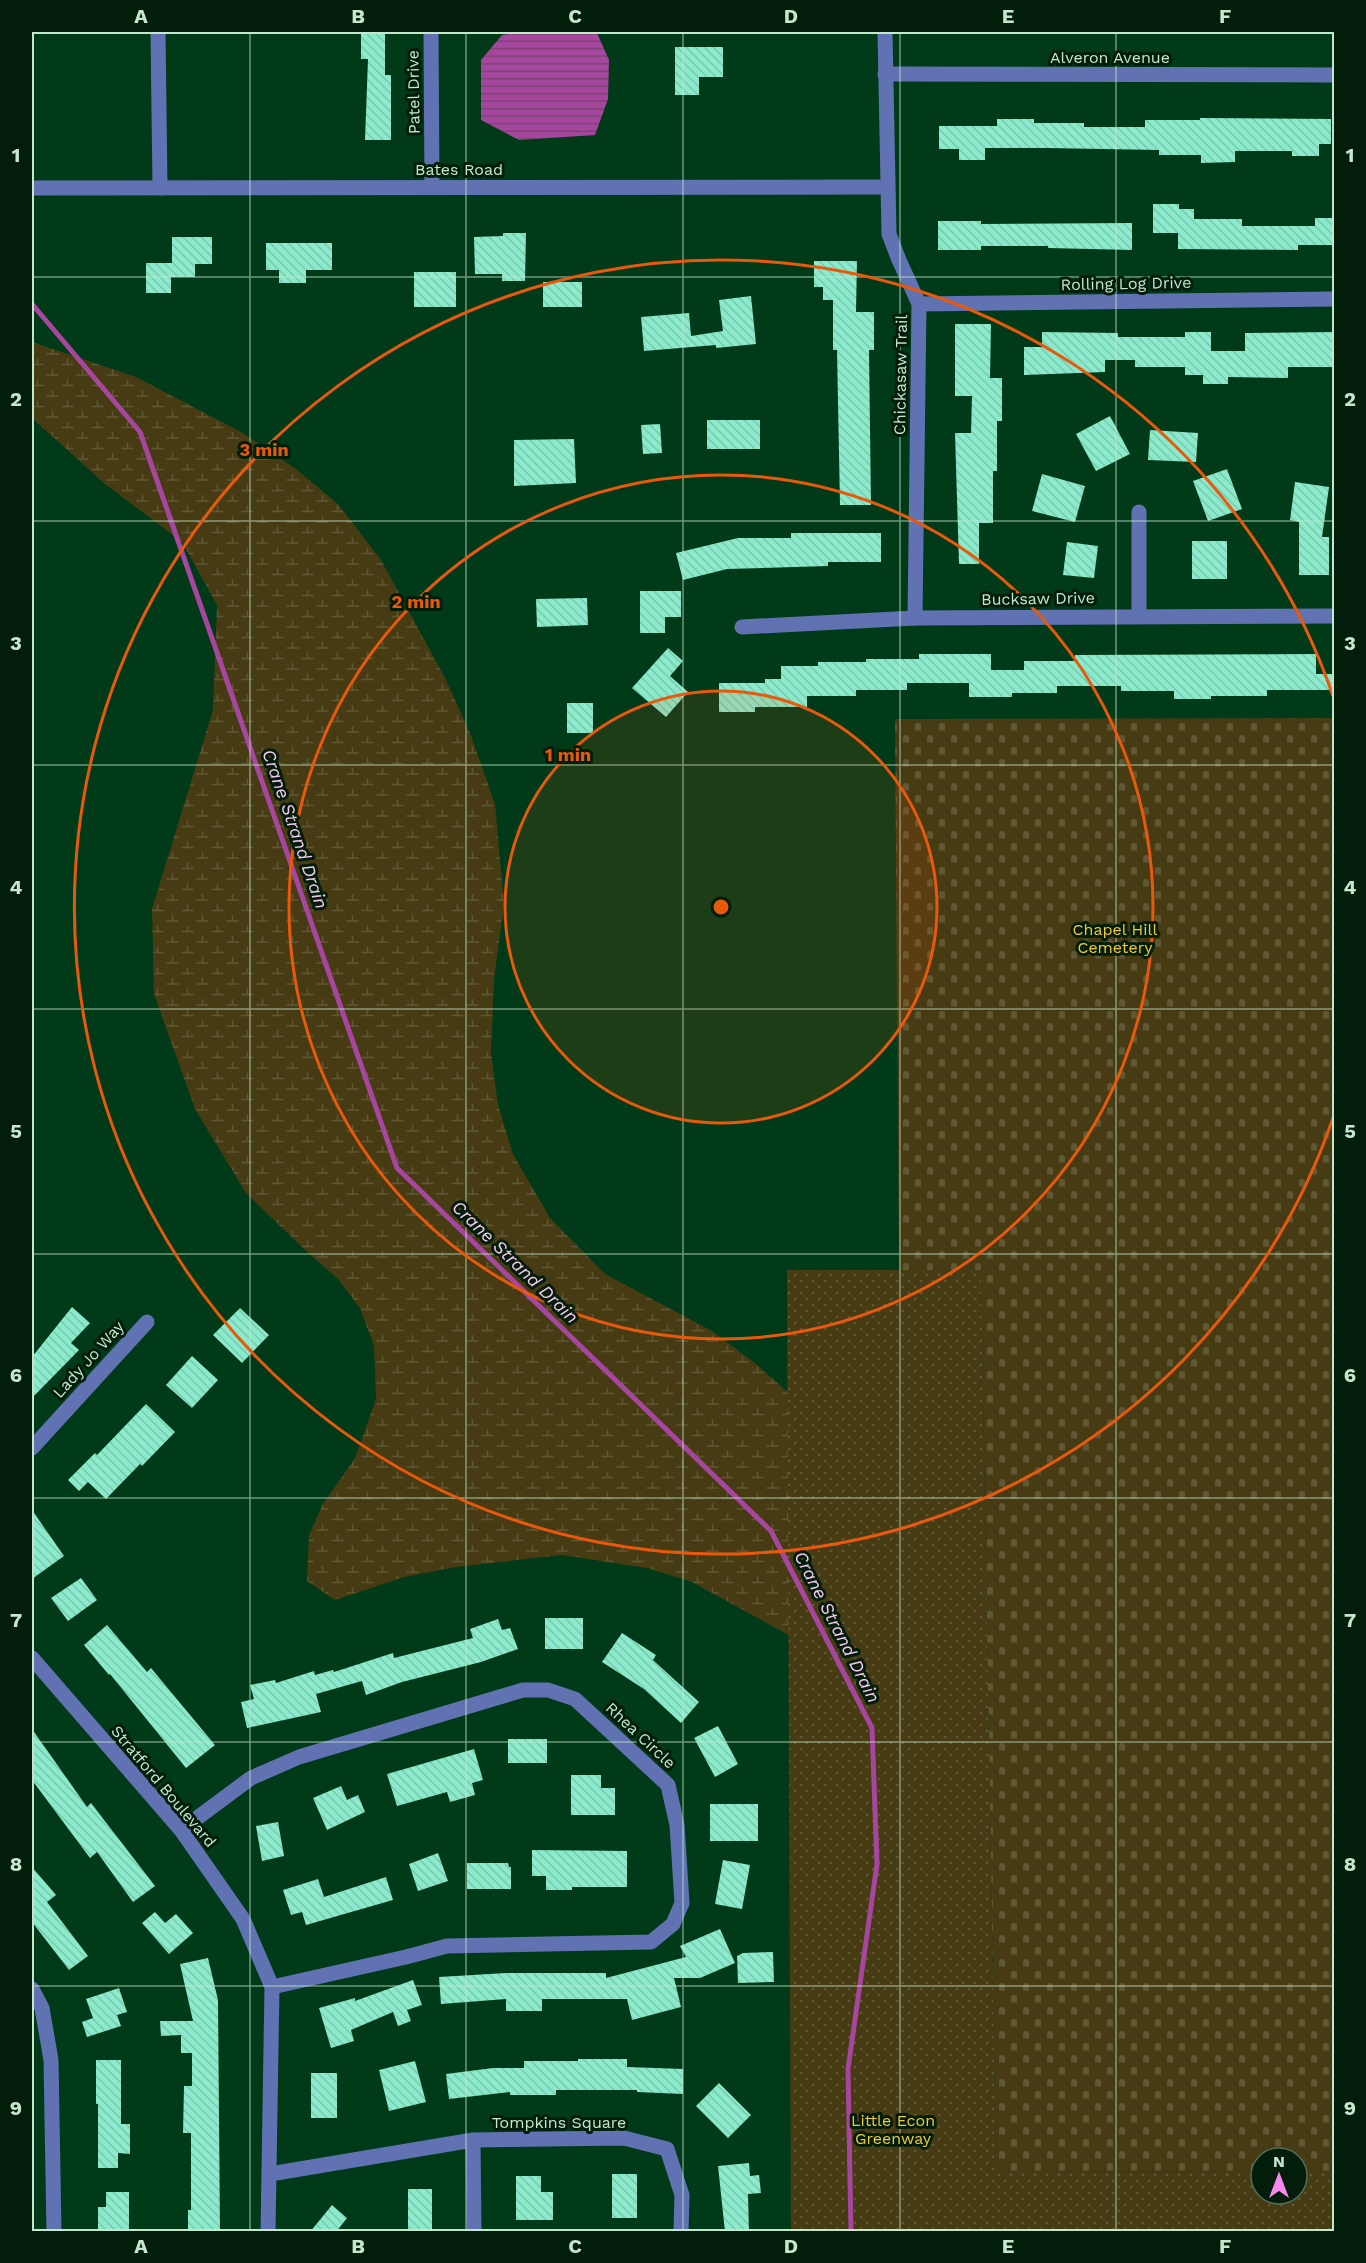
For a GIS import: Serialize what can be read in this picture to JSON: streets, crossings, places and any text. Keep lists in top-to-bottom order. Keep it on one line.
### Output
{"streets":{"street":["Alveron Avenue","Patel Drive","Bates Road","Rolling Log Drive","Chickasaw Trail","Bucksaw Drive","Lady Jo Way","Rhea Circle","Stratford Boulevard","Tompkins Square"]},"crossings":[["Alveron Avenue","Chickasaw Trail"],["Patel Drive","Bates Road"],["Bates Road","Chickasaw Trail"],["Rolling Log Drive","Chickasaw Trail"],["Chickasaw Trail","Bucksaw Drive"],["Rhea Circle","Stratford Boulevard"],["Stratford Boulevard","Tompkins Square"]],"water":["Crane Strand Drain"],"parks":["Chapel Hill Cemetery","Little Econ Greenway"],"north":"top","grid":{"columns":["A","B","C","D","E","F"],"rows":["1","2","3","4","5","6","7","8","9"]},"rings":["3 min","2 min","1 min"]}
